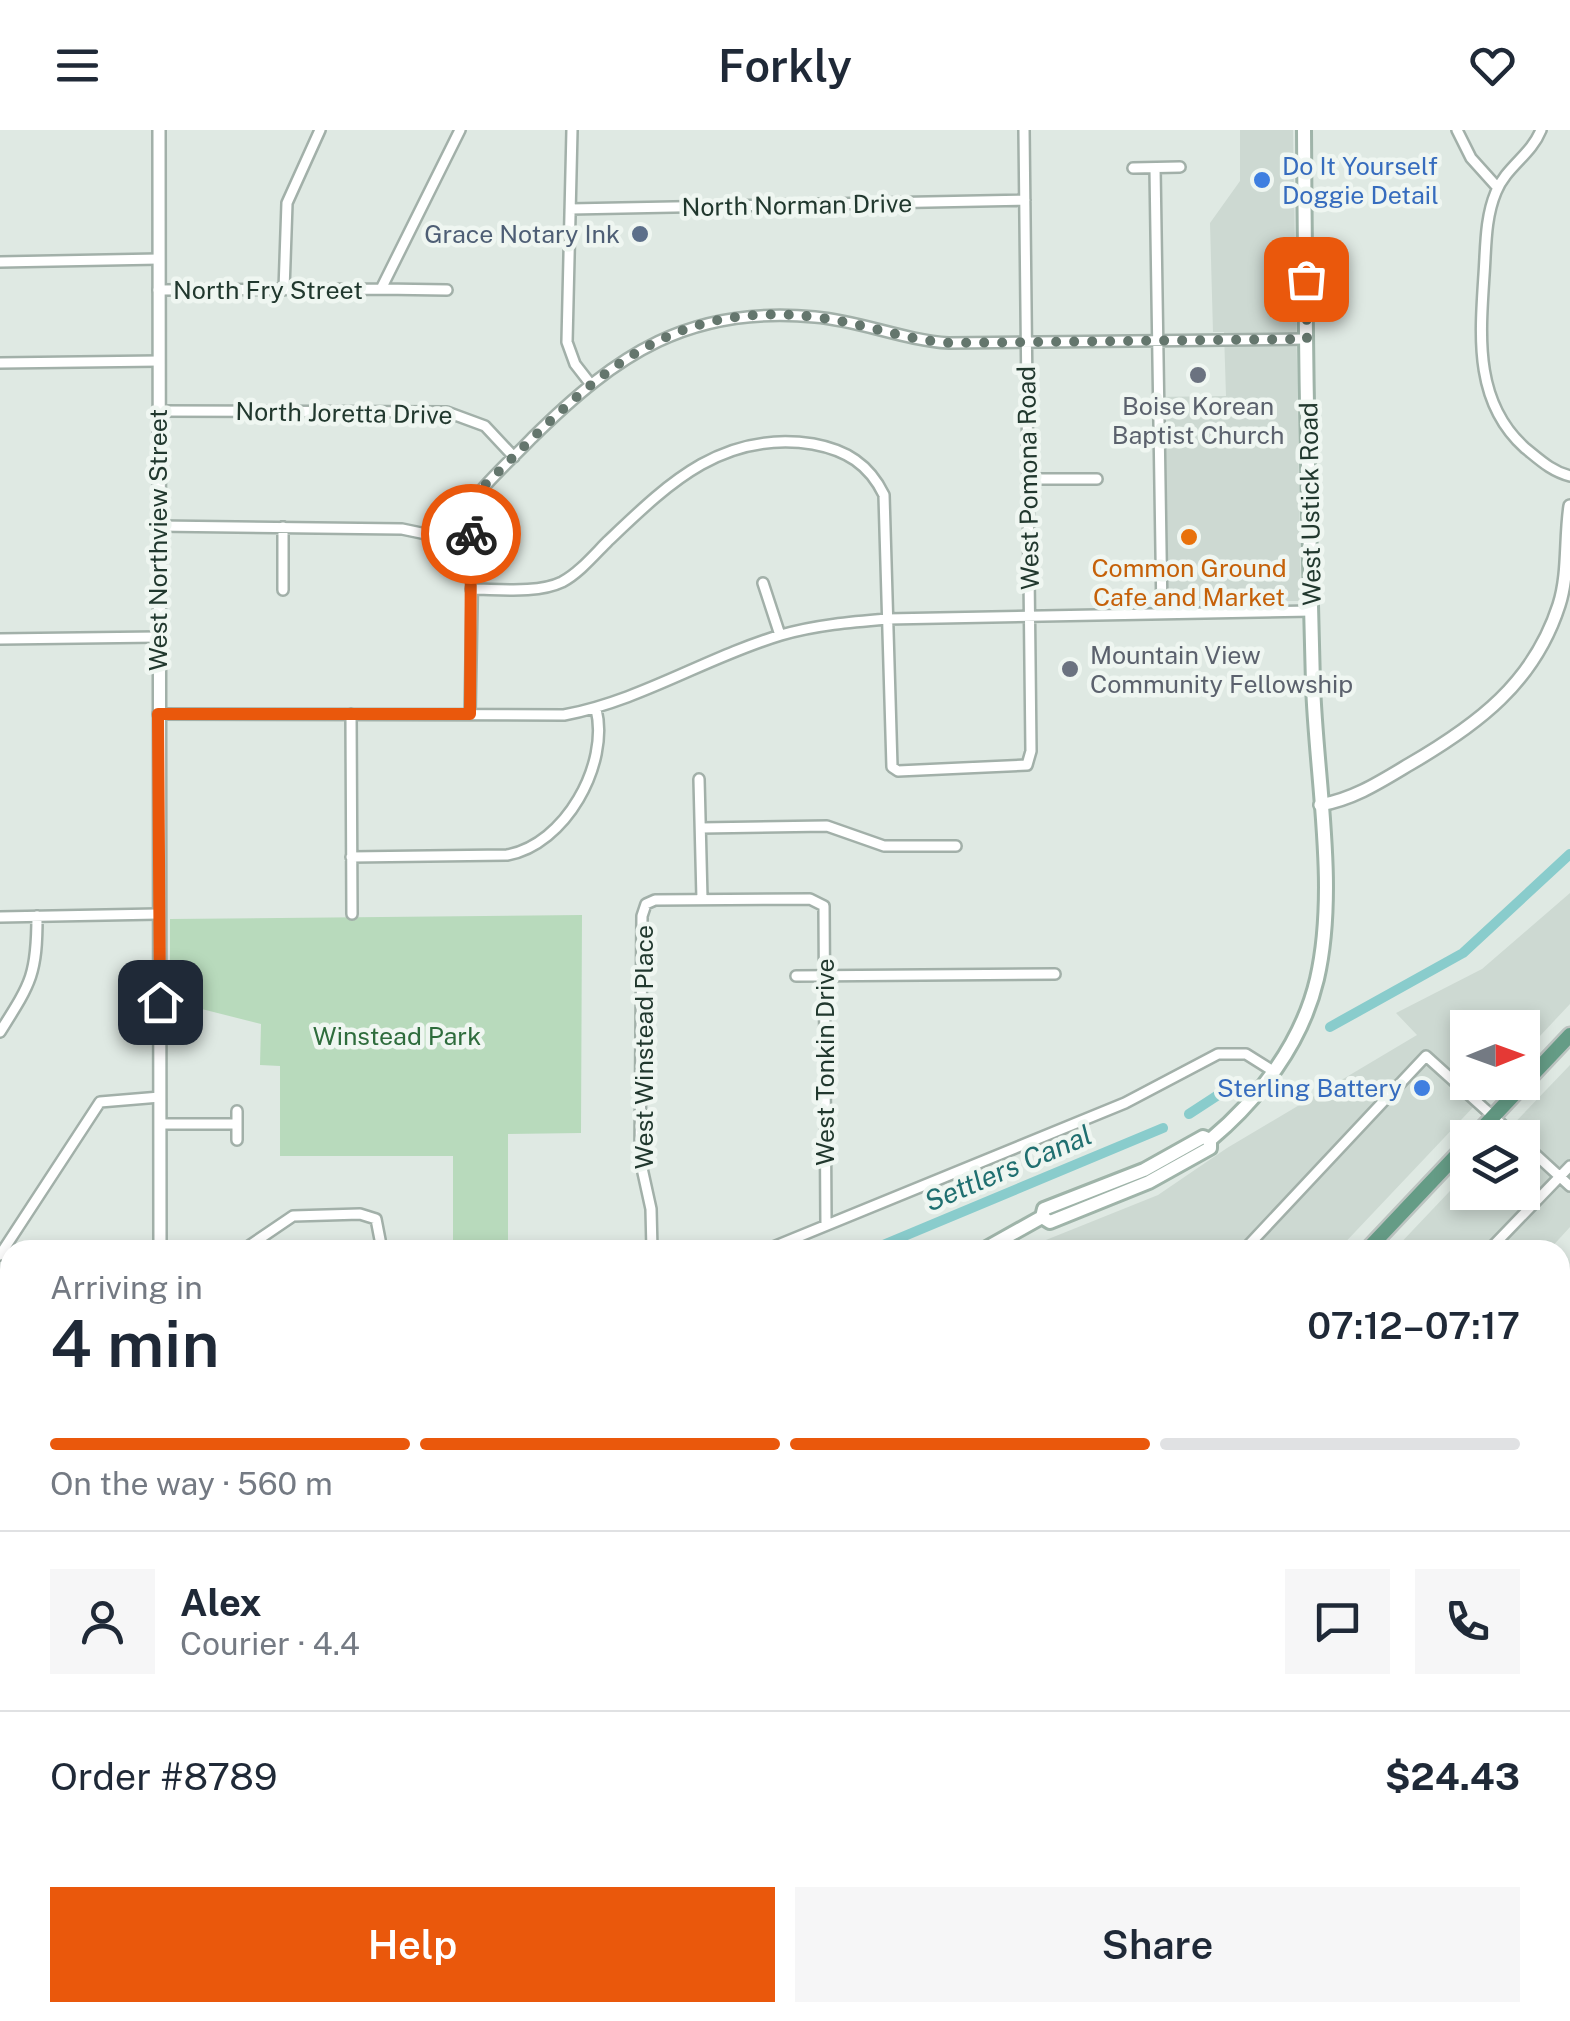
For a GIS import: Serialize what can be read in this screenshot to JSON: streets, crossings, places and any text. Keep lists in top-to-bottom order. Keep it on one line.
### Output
{"streets":{"main road":["West Ustick Road"],"street":["North Norman Drive","North Fry Street","North Joretta Drive","West Pomona Road","West Northview Street","West Winstead Place","West Tonkin Drive"]},"crossings":[["North Norman Drive","West Pomona Road"],["North Fry Street","West Northview Street"],["North Joretta Drive","West Northview Street"],["West Winstead Place","West Tonkin Drive"]],"water":["Settlers Canal"],"parks":["Winstead Park"],"places":["Do It Yourself Doggie Detail","Grace Notary Ink","Boise Korean Baptist Church","Common Ground Cafe and Market","Mountain View Community Fellowship","Sterling Battery"],"north":"right","page":{"header":"Forkly","heading":["4 min","Arriving in","07:12–07:17"],"panel":["Alex","Courier · 4.4","Order #8789","$24.43"],"bar":"On the way · 560 m","buttons":["Help","Share"]}}
